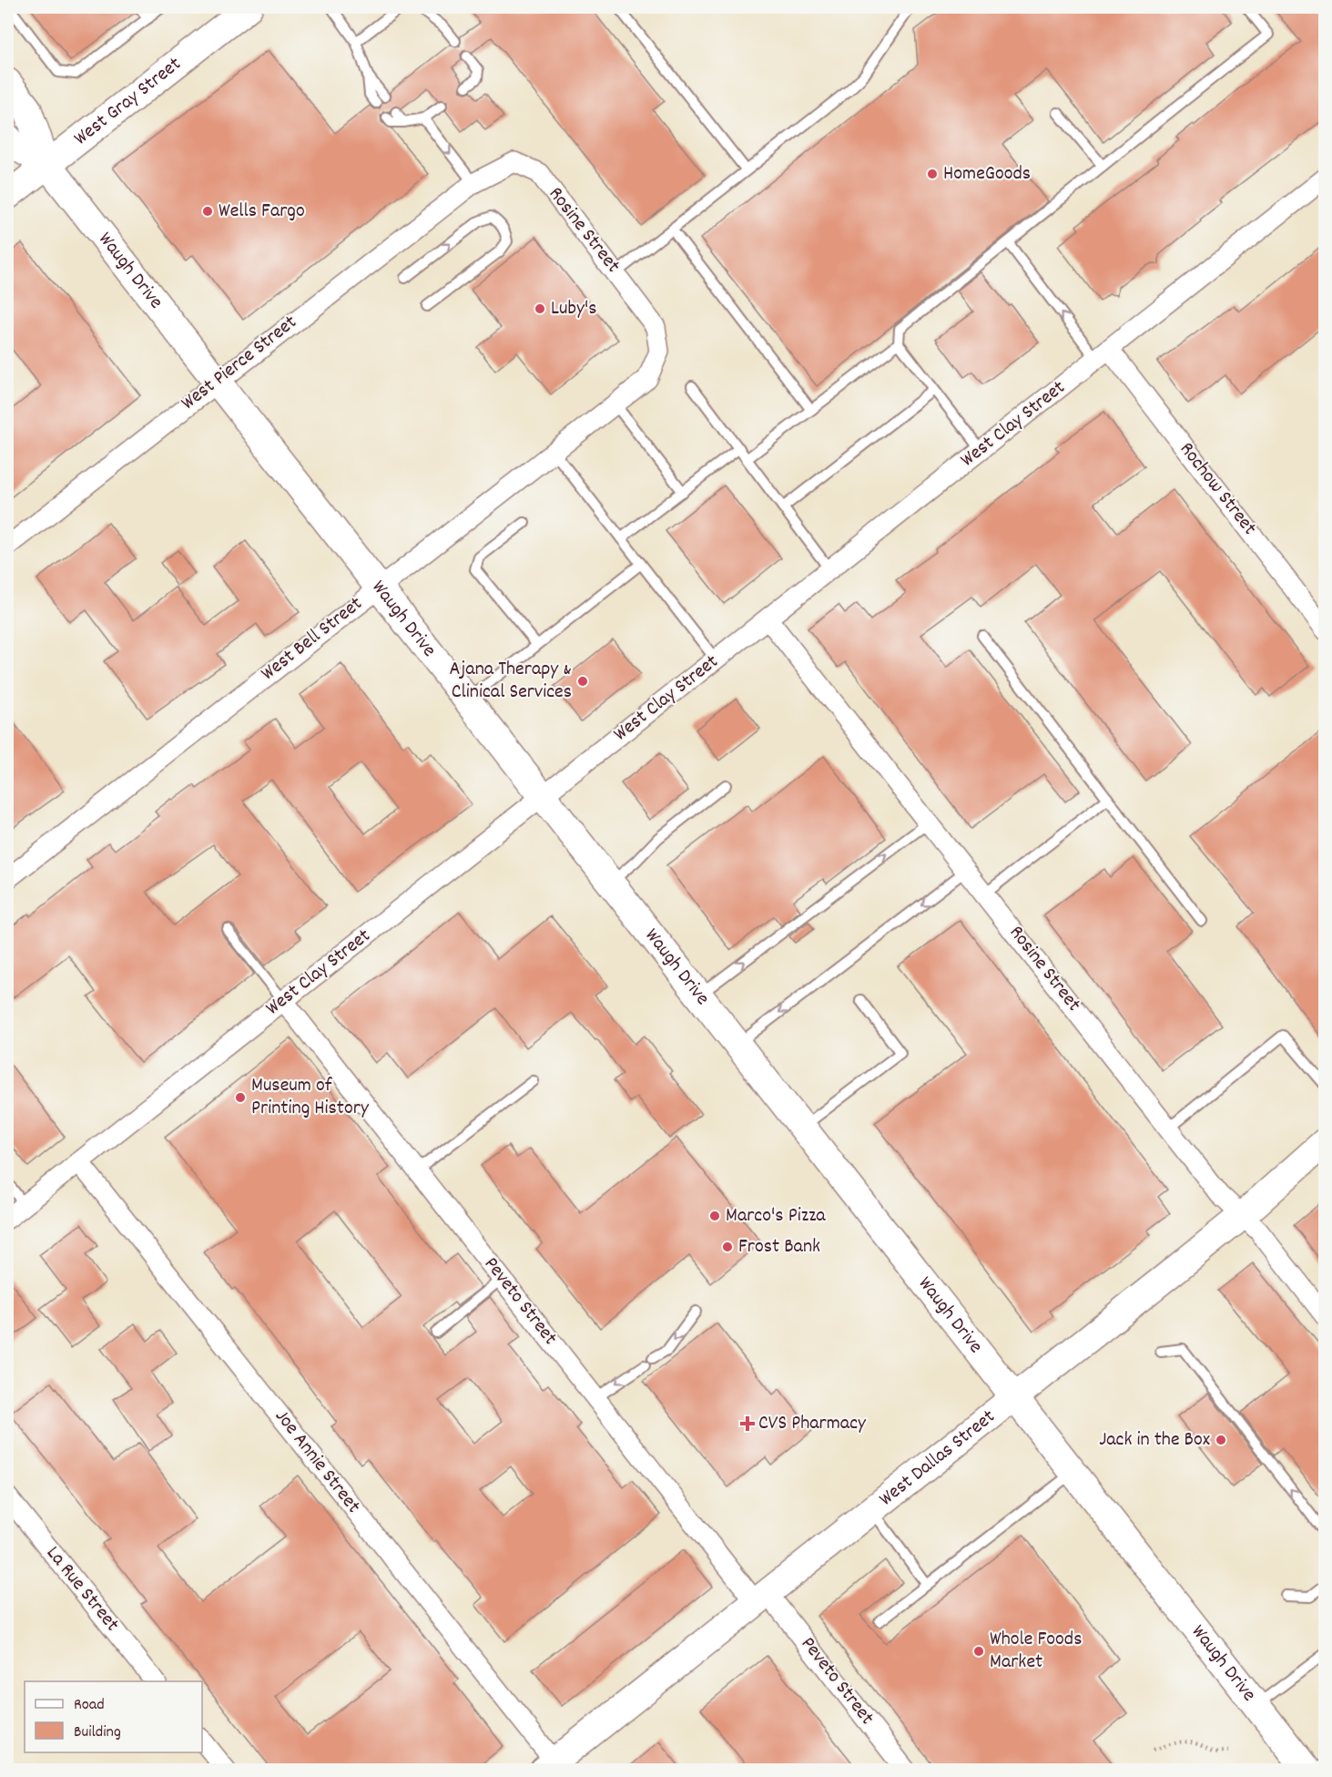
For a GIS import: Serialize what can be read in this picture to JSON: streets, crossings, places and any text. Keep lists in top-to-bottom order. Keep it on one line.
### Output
{"streets":{"main road":["West Gray Street","Waugh Drive","West Dallas Street"],"street":["Rosine Street","West Pierce Street","West Clay Street","Rochow Street","West Bell Street","Peveto Street","Joe Annie Street","La Rue Street"]},"crossings":[["West Gray Street","Waugh Drive"],["Rosine Street","West Pierce Street"],["Rosine Street","West Clay Street"],["Rosine Street","West Bell Street"],["Rosine Street","West Dallas Street"],["Waugh Drive","West Pierce Street"],["Waugh Drive","West Clay Street"],["Waugh Drive","West Bell Street"],["Waugh Drive","West Dallas Street"],["West Clay Street","Rochow Street"],["West Clay Street","Peveto Street"],["West Clay Street","Joe Annie Street"],["Peveto Street","West Dallas Street"],["West Dallas Street","Joe Annie Street"]],"places":{"other":["HomeGoods","Wells Fargo","Luby's","Ajana Therapy & Clinical Services","Museum of Printing History","Marco's Pizza","Frost Bank","Jack in the Box","Whole Foods Market"],"health":["CVS Pharmacy"]},"legend":["Road","Building"]}
